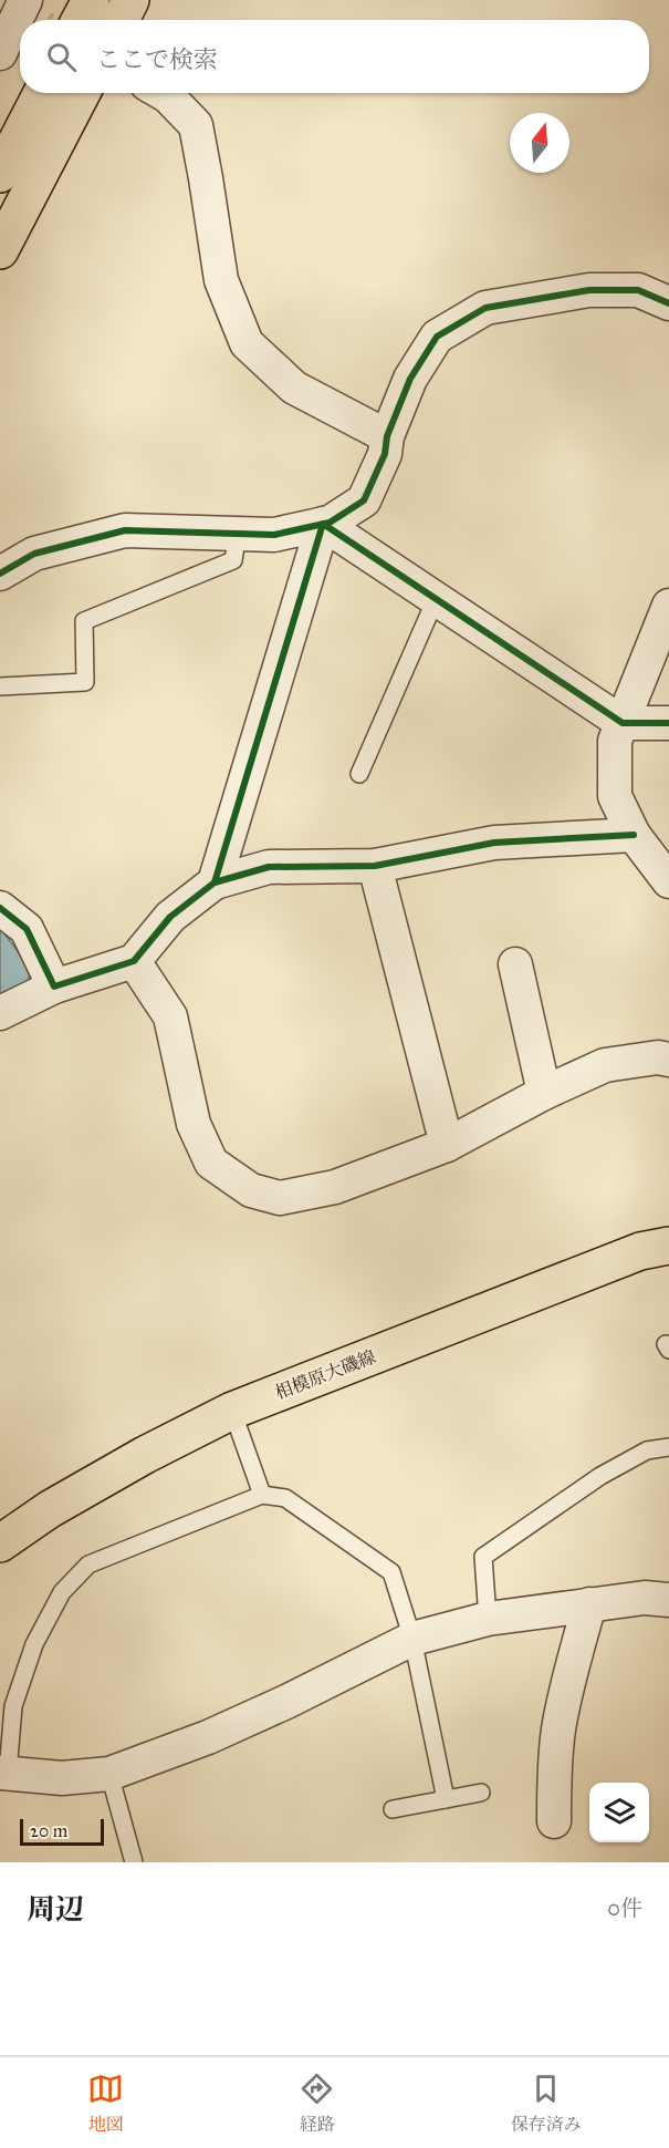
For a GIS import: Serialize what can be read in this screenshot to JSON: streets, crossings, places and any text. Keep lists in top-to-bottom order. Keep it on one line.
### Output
{"streets":{"main road":["相模原大磯線"]},"scale_bar":"20 m","north":"top","page":{"search":"ここで検索","scale":"20 m","heading":["周辺","0件"],"nav":["地図","経路","保存済み"]}}
